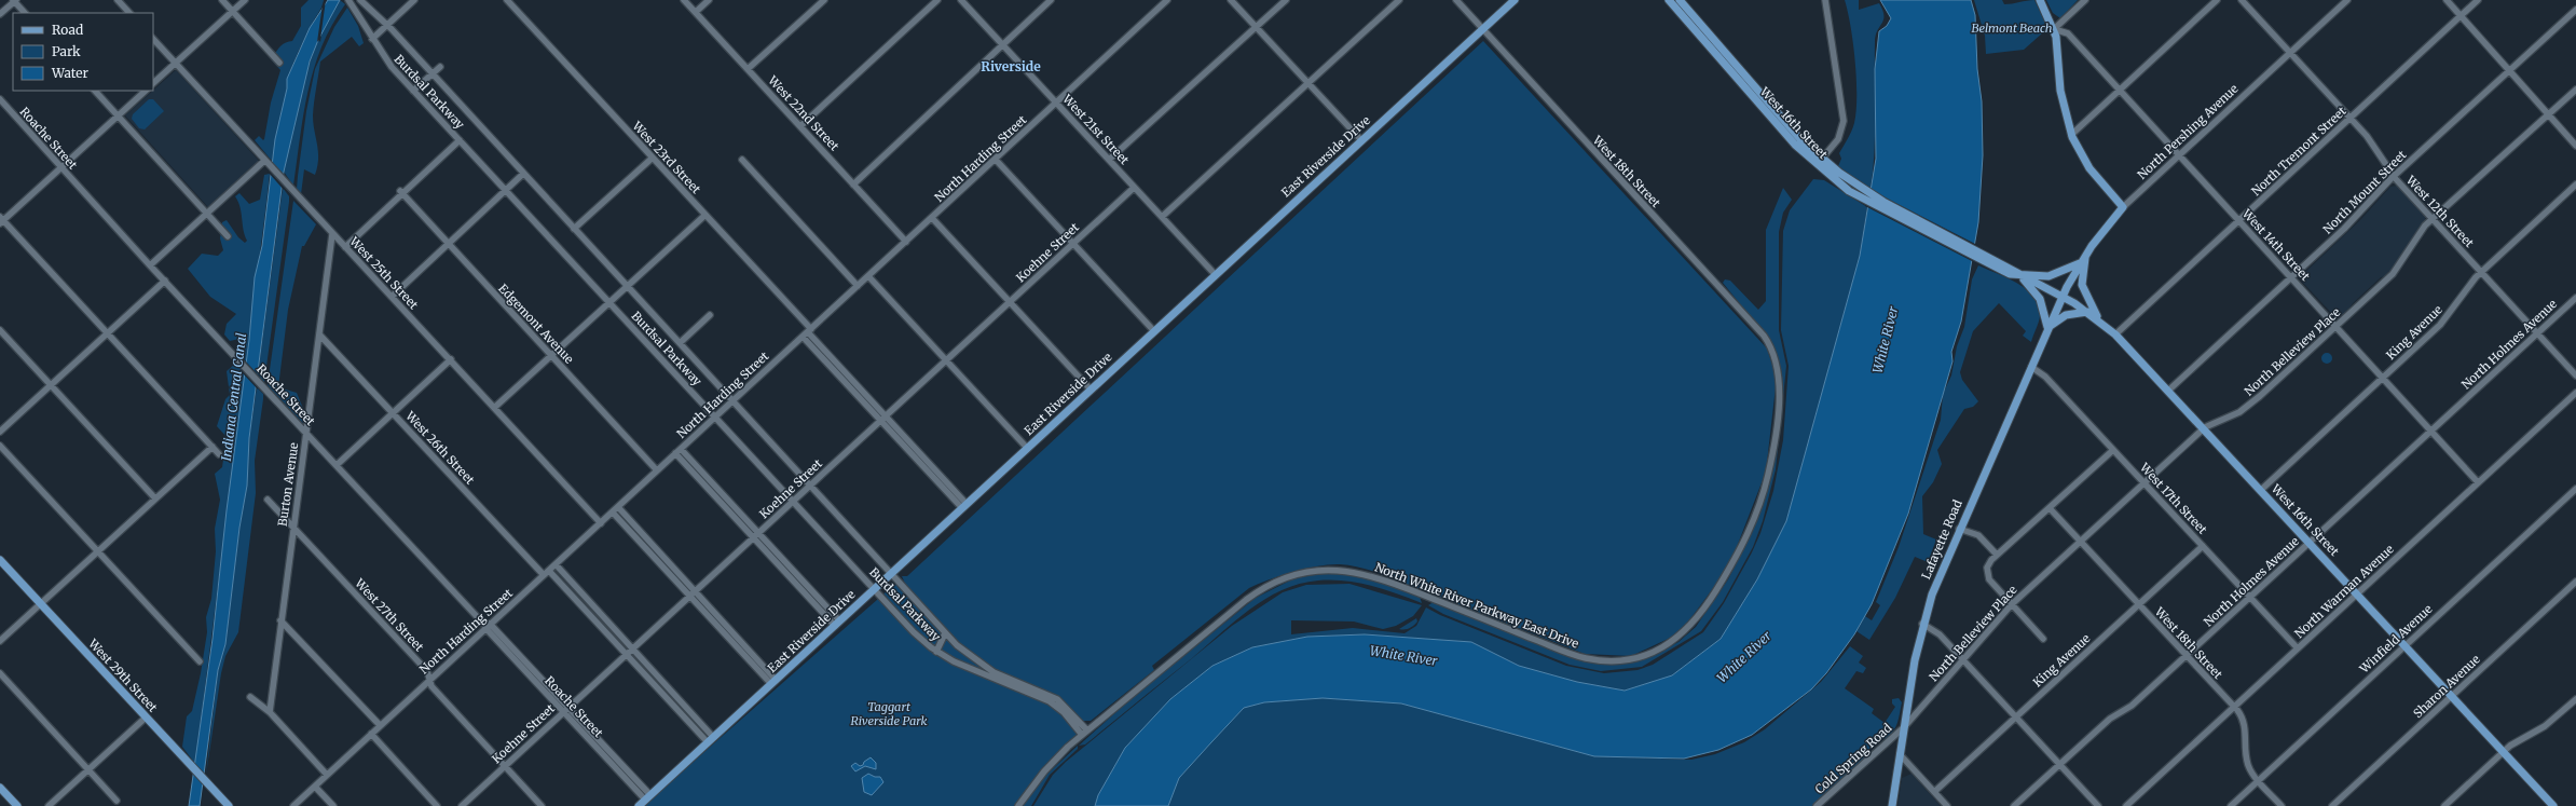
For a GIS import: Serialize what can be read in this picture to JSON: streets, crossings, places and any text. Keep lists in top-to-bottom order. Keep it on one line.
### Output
{"streets":{"main road":["West 16th Street","North Pershing Avenue","East Riverside Drive","Lafayette Road","West 29th Street"],"street":["Burdsal Parkway","West 22nd Street","West 21st Street","Roache Street","North Tremont Street","West 23rd Street","North Harding Street","West 18th Street","North Mount Street","West 12th Street","West 14th Street","Koehne Street","West 25th Street","Edgemont Avenue","King Avenue","North Holmes Avenue","North Belleview Place","West 26th Street","Burton Avenue","West 17th Street","North Warman Avenue","North White River Parkway East Drive","West 27th Street","Winfield Avenue","Sharon Avenue","Cold Spring Road"]},"crossings":[["Burdsal Parkway","East Riverside Drive"],["Burdsal Parkway","North Harding Street"],["Burdsal Parkway","Koehne Street"],["Burdsal Parkway","North White River Parkway East Drive"],["West 22nd Street","North Harding Street"],["West 16th Street","North Pershing Avenue"],["West 16th Street","North Tremont Street"],["West 16th Street","North Mount Street"],["West 16th Street","King Avenue"],["West 16th Street","North Holmes Avenue"],["West 16th Street","North Belleview Place"],["West 16th Street","Lafayette Road"],["West 16th Street","North Warman Avenue"],["West 16th Street","Winfield Avenue"],["West 16th Street","Sharon Avenue"],["West 21st Street","East Riverside Drive"],["West 21st Street","North Harding Street"],["West 21st Street","Koehne Street"],["North Pershing Avenue","West 12th Street"],["North Pershing Avenue","West 14th Street"],["North Pershing Avenue","Lafayette Road"],["Roache Street","East Riverside Drive"],["Roache Street","North Harding Street"],["Roache Street","Koehne Street"],["Roache Street","Burton Avenue"],["North Tremont Street","West 12th Street"],["North Tremont Street","West 14th Street"],["East Riverside Drive","West 23rd Street"],["East Riverside Drive","West 18th Street"],["West 23rd Street","North Harding Street"],["West 23rd Street","Koehne Street"],["North Harding Street","West 25th Street"],["North Harding Street","Edgemont Avenue"],["North Harding Street","West 26th Street"],["North Harding Street","West 27th Street"],["West 18th Street","King Avenue"],["West 18th Street","North Holmes Avenue"],["West 18th Street","North Belleview Place"],["West 18th Street","North Warman Avenue"],["West 18th Street","North White River Parkway East Drive"],["West 18th Street","Winfield Avenue"],["North Mount Street","West 12th Street"],["North Mount Street","West 14th Street"],["West 12th Street","King Avenue"],["West 12th Street","North Holmes Avenue"],["West 12th Street","North Belleview Place"],["West 14th Street","King Avenue"],["West 14th Street","North Holmes Avenue"],["West 14th Street","North Belleview Place"],["West 14th Street","North Warman Avenue"],["Koehne Street","West 27th Street"],["West 25th Street","Burton Avenue"],["King Avenue","West 17th Street"],["North Holmes Avenue","West 17th Street"],["North Belleview Place","West 17th Street"],["North Belleview Place","Lafayette Road"],["North Belleview Place","Cold Spring Road"],["West 26th Street","Burton Avenue"],["Burton Avenue","West 27th Street"],["West 17th Street","Lafayette Road"],["West 17th Street","North Warman Avenue"],["Lafayette Road","Cold Spring Road"]],"districts":["Riverside"],"water":["White River","Indiana Central Canal"],"parks":["Belmont Beach","Taggart Riverside Park"],"legend":["Road","Park","Water"]}
